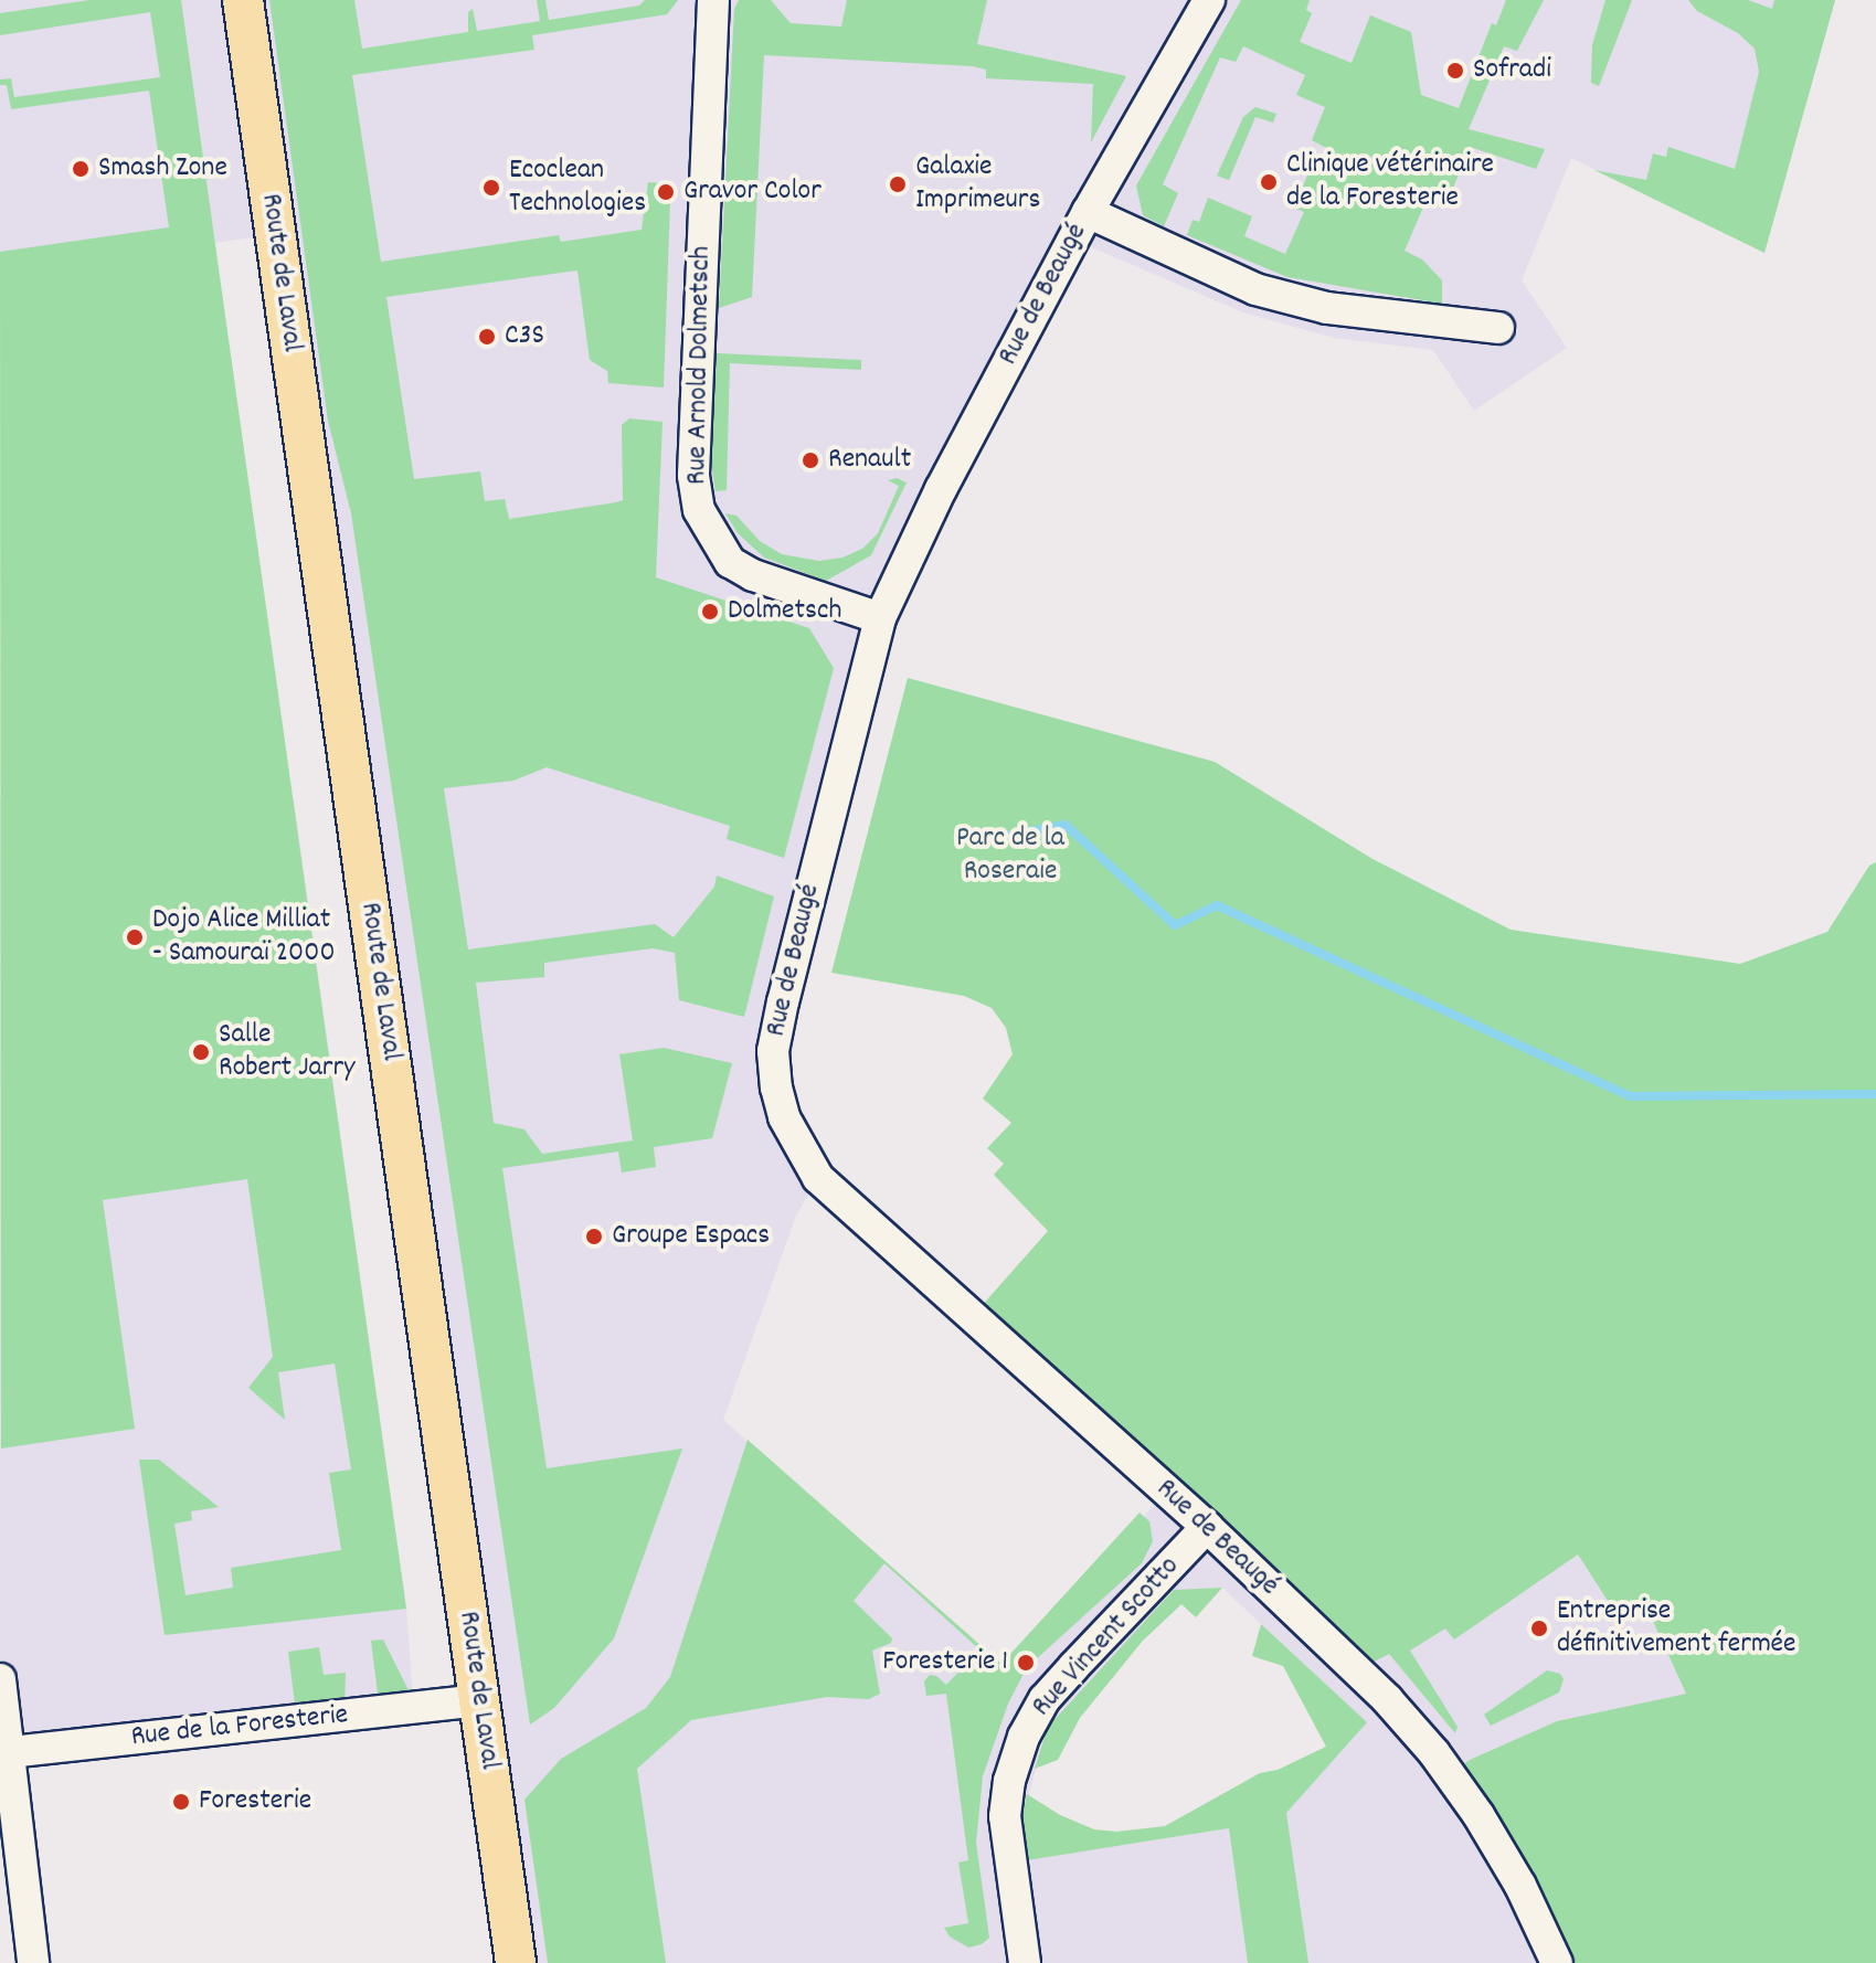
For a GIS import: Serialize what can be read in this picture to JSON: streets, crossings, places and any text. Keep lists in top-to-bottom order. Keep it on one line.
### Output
{"streets":{"main road":["Route de Laval"],"street":["Rue de Beaugé","Rue Arnold Dolmetsch","Rue Vincent Scotto","Rue de la Foresterie"]},"crossings":[["Route de Laval","Rue de la Foresterie"],["Rue de Beaugé","Rue Arnold Dolmetsch"],["Rue de Beaugé","Rue Vincent Scotto"]],"parks":["Parc de la Roseraie"],"places":["Sofradi","Smash Zone","Clinique vétérinaire de la Foresterie","Galaxie Imprimeurs","Ecoclean Technologies","Gravor Color","C3S","Renault","Dolmetsch","Dojo Alice Milliat - Samouraï 2000","Salle Robert Jarry","Groupe Espacs","Entreprise définitivement fermée","Foresterie 1","Foresterie"]}
